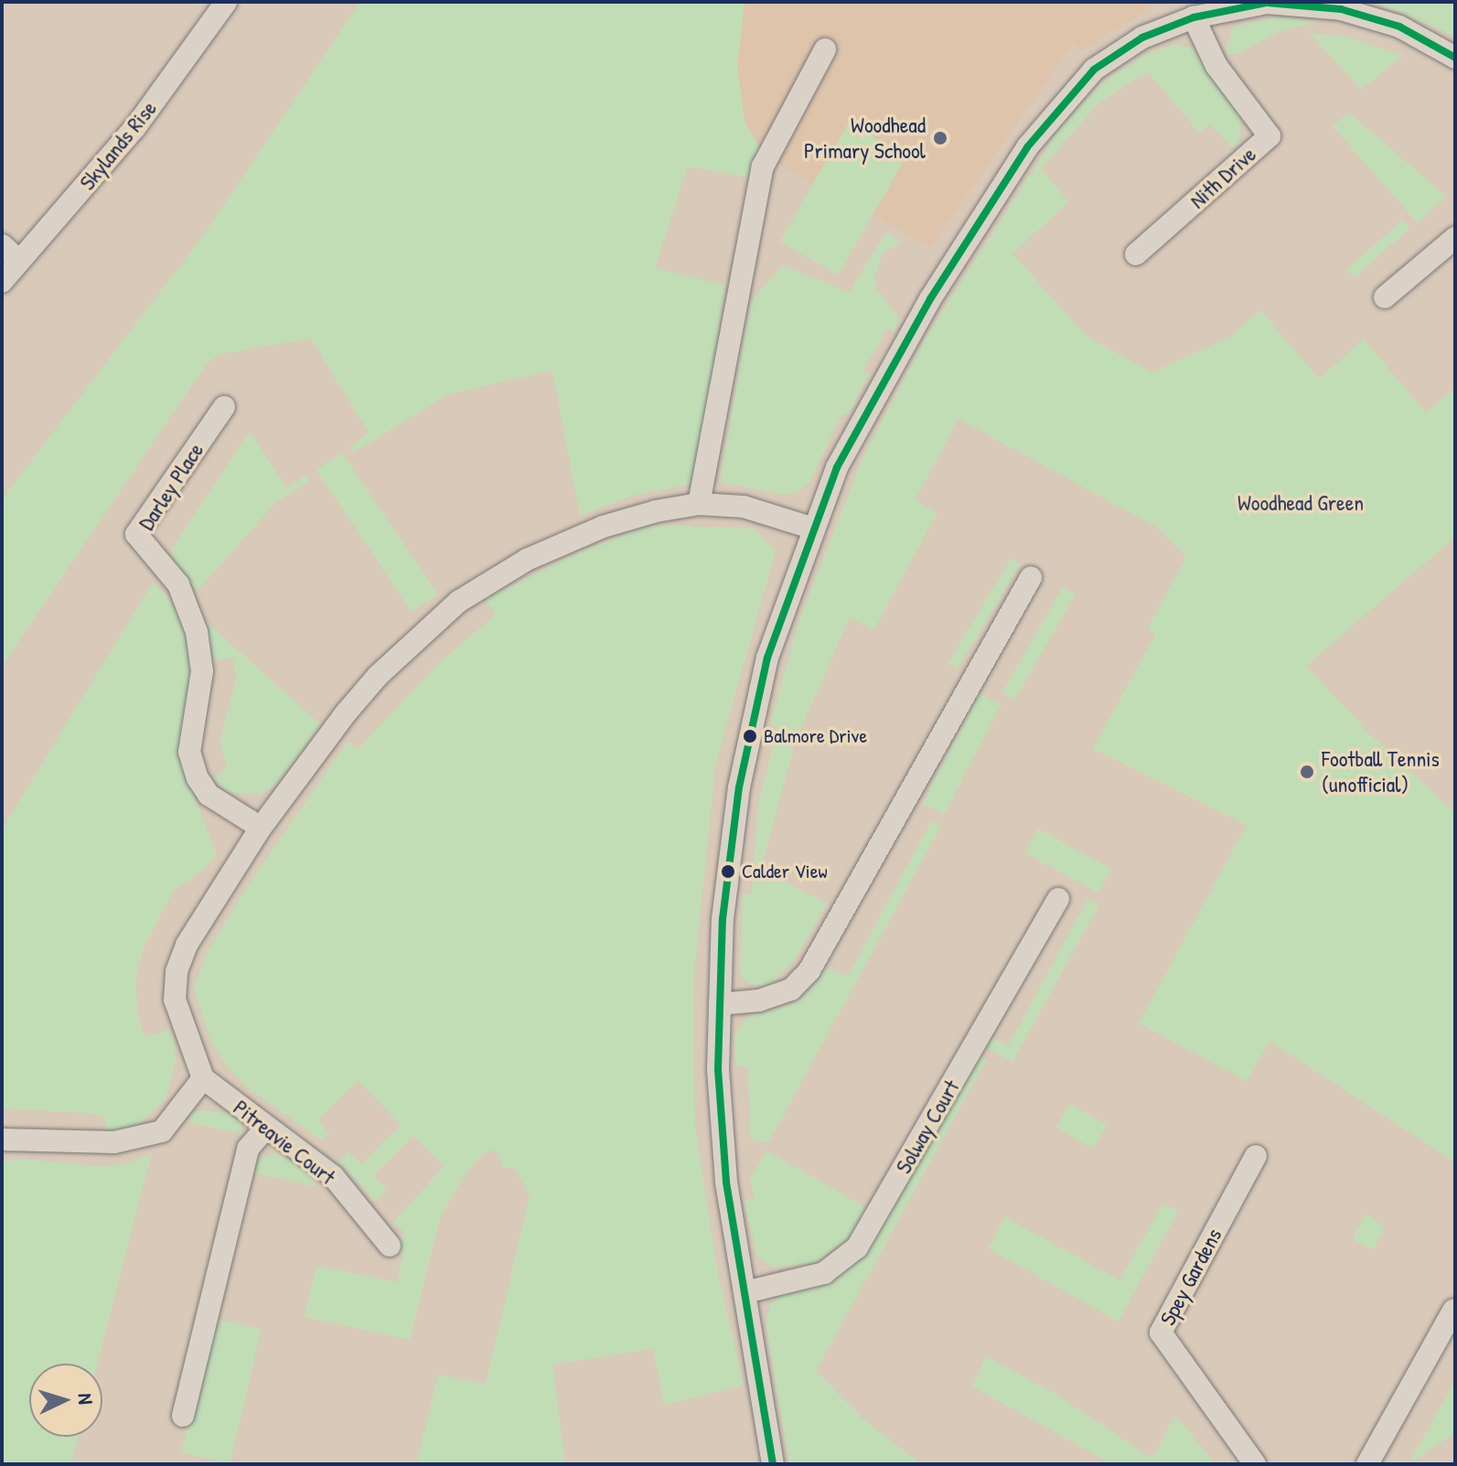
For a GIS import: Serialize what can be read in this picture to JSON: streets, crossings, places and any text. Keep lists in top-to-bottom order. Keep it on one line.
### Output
{"streets":{"street":["Skylands Rise","Nith Drive","Darley Place","Solway Court","Pitreavie Court","Spey Gardens"]},"parks":["Woodhead Green"],"places":["Woodhead Primary School","Balmore Drive","Football Tennis (unofficial)","Calder View"],"north":"right"}
